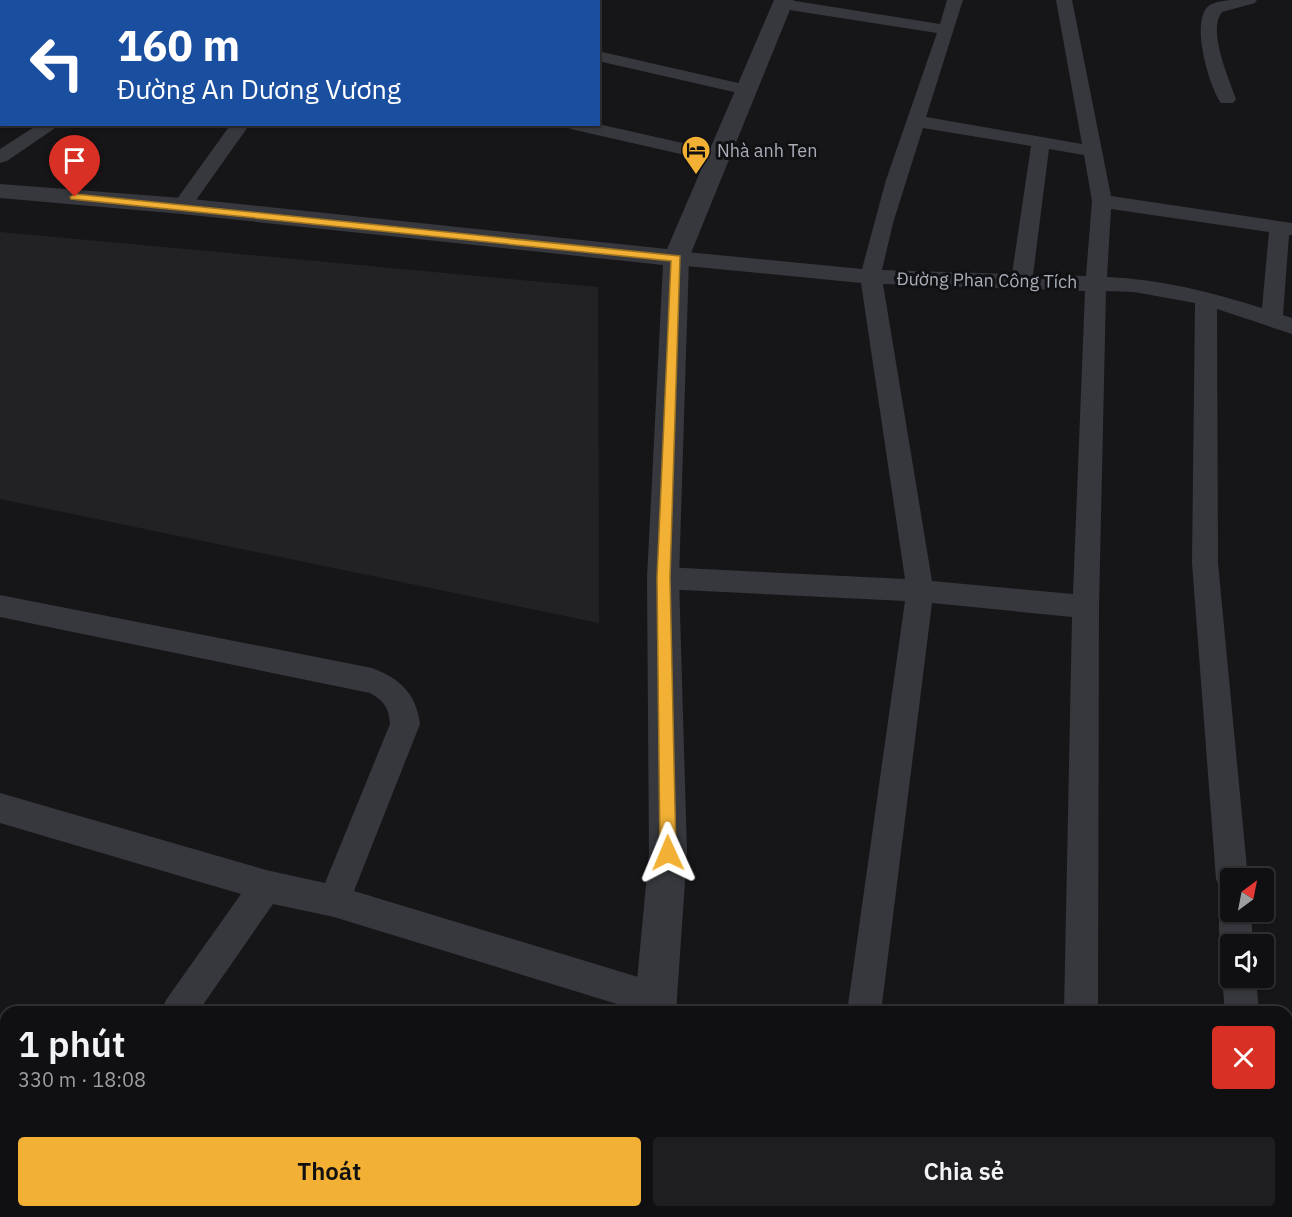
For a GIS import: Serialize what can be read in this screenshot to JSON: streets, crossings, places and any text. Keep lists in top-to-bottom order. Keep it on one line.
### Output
{"streets":{"street":["Đường Phan Công Tích"]},"places":{"hotel":["Nhà anh Ten"]},"north":"top right","page":{"turn":["160 m","Đường An Dương Vương"],"heading":["1 phút","330 m · 18:08"],"buttons":["Thoát","Chia sẻ"]}}
